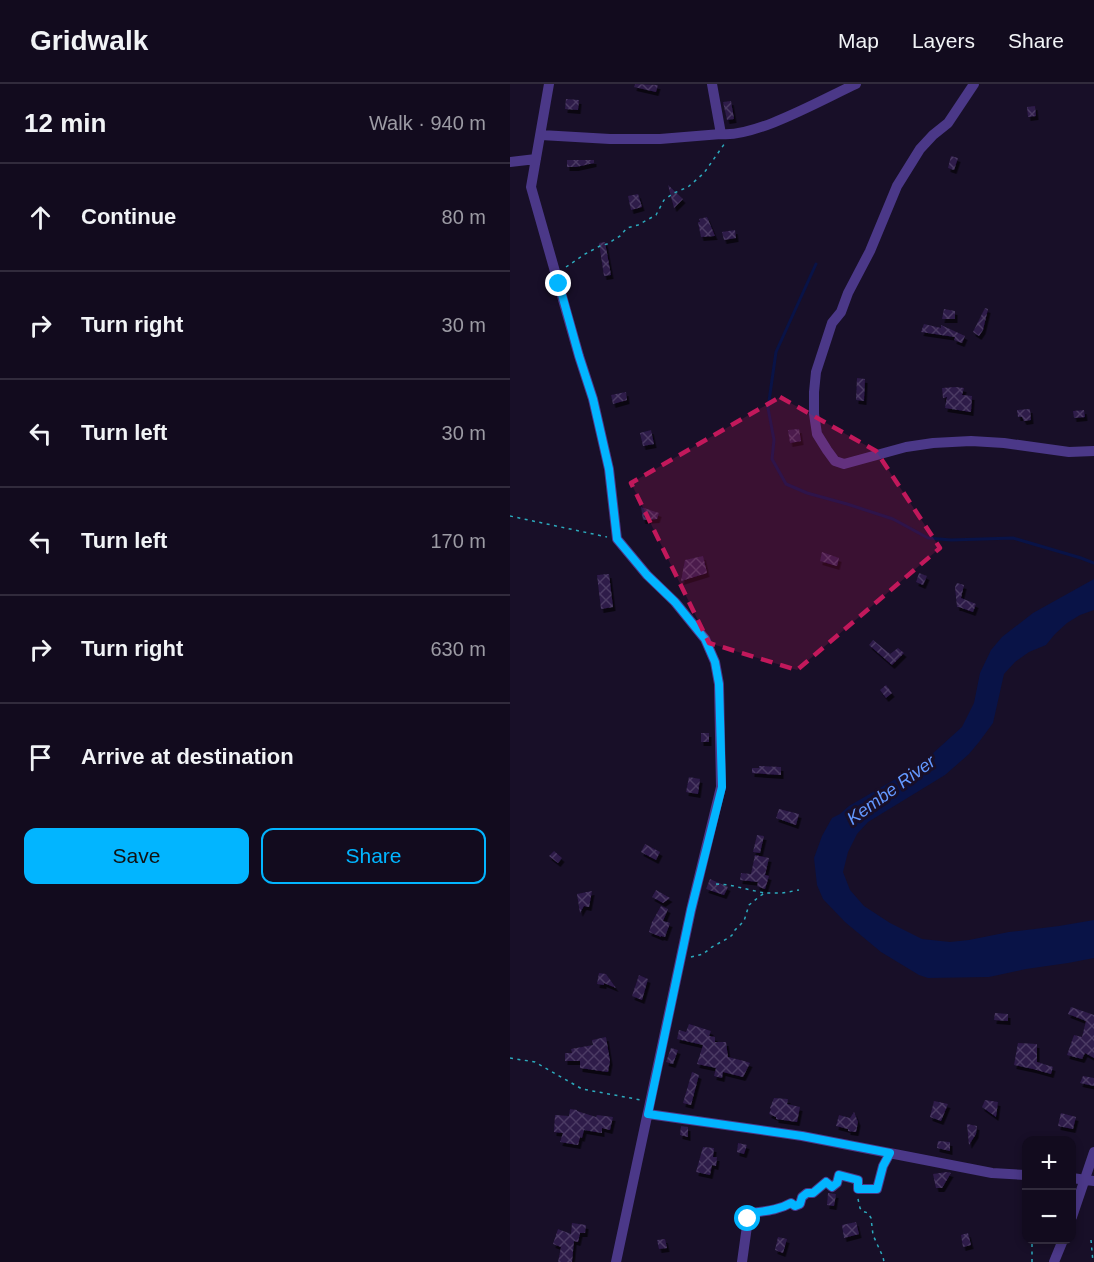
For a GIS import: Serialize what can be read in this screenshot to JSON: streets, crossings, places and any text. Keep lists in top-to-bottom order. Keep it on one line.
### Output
{"water":["Kembe River"],"page":{"header":"Gridwalk","nav":["Map","Layers","Share"],"heading":["12 min","Walk · 940 m"],"list":[["Continue","80 m"],["Turn right","30 m"],["Turn left","30 m"],["Turn left","170 m"],["Turn right","630 m"],"Arrive at destination"],"buttons":["Save","Share"],"map_buttons":["+","−"]}}
